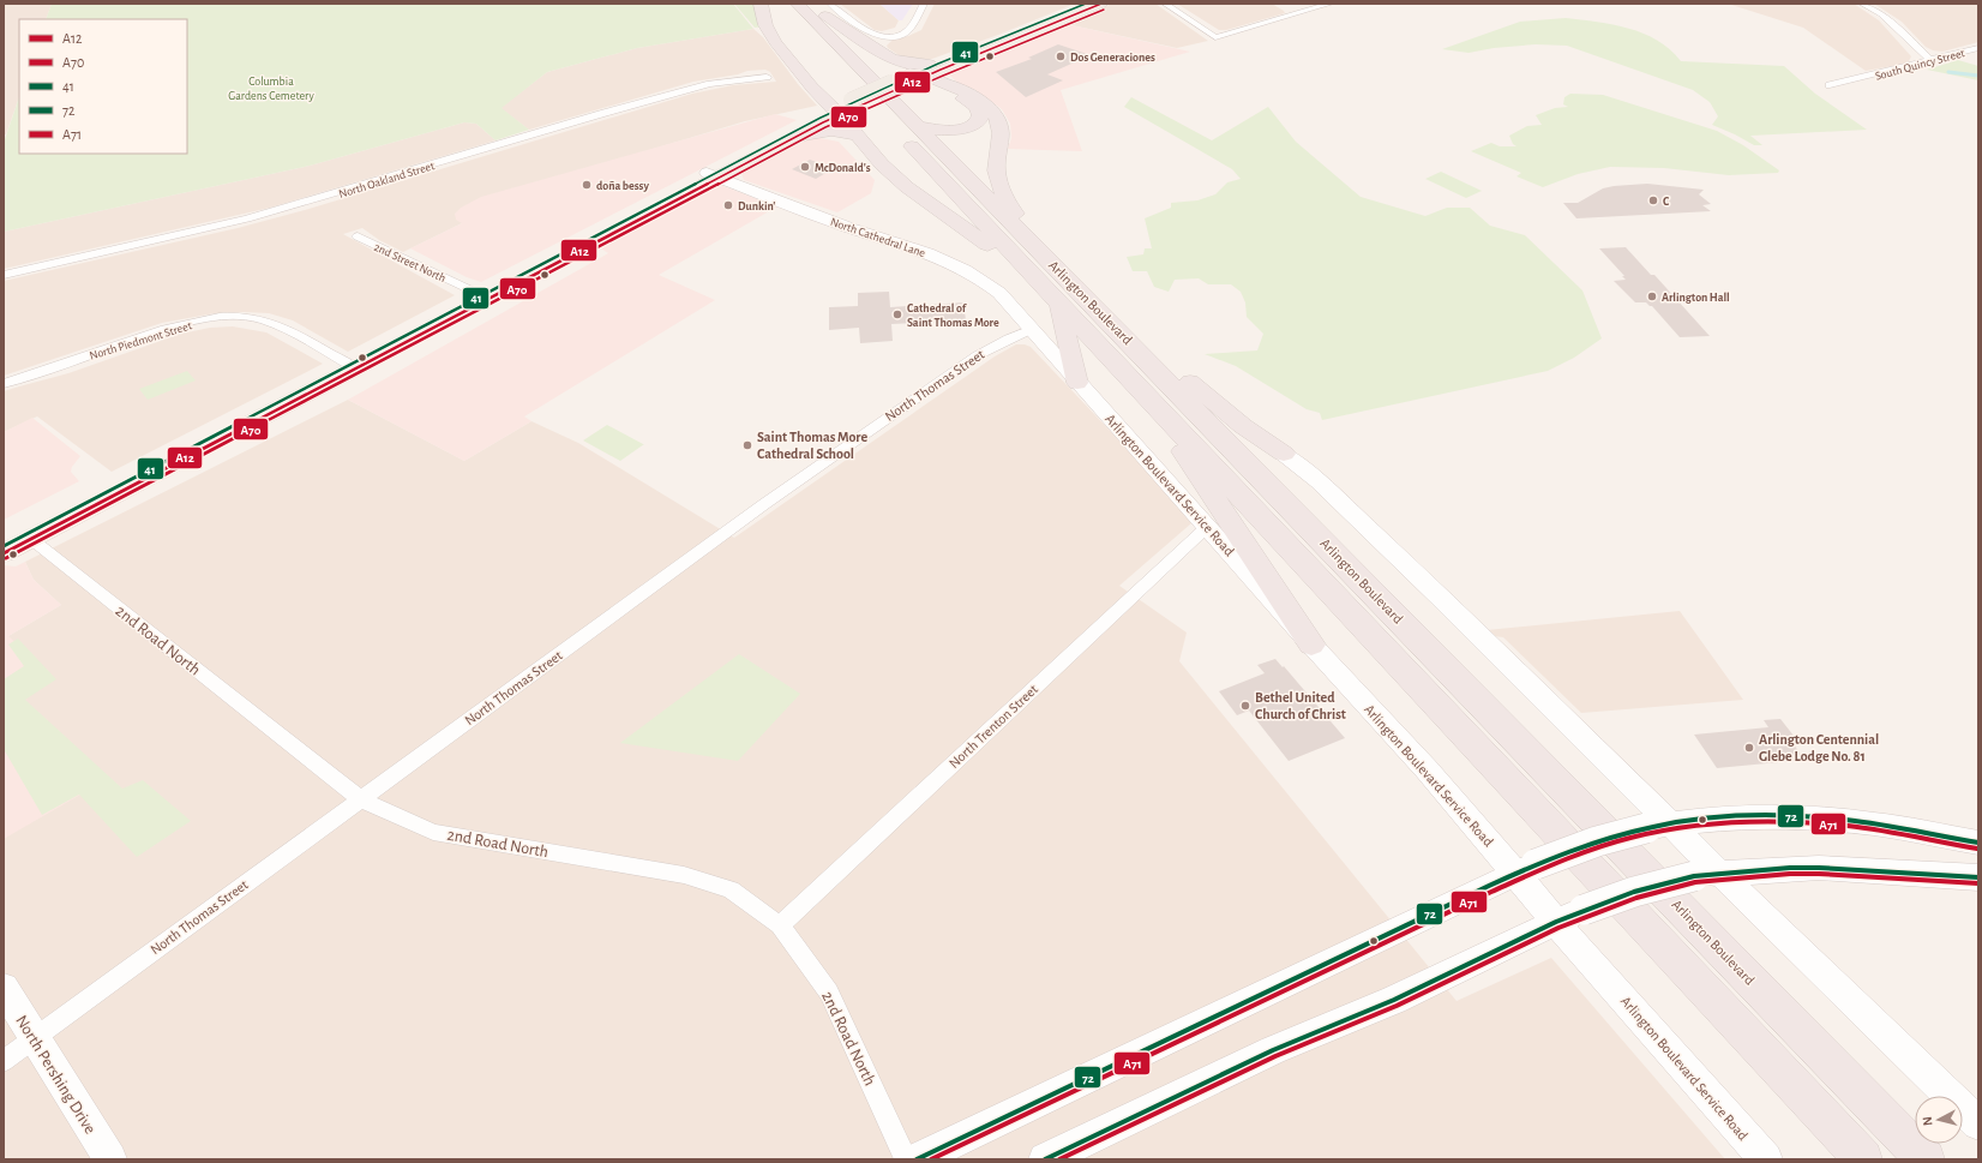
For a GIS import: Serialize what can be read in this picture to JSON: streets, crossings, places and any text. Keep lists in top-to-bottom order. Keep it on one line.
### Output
{"streets":{"highway":["Arlington Boulevard"],"main road":["North Cathedral Lane","Arlington Boulevard Service Road","North Pershing Drive"],"street":["South Quincy Street","North Oakland Street","2nd Street North","North Piedmont Street","North Thomas Street","2nd Road North","North Trenton Street"]},"crossings":[["North Cathedral Lane","North Thomas Street"],["North Cathedral Lane","Arlington Boulevard Service Road"],["North Thomas Street","Arlington Boulevard Service Road"],["North Thomas Street","2nd Road North"],["North Thomas Street","North Pershing Drive"],["Arlington Boulevard Service Road","North Trenton Street"],["2nd Road North","North Trenton Street"]],"parks":["Columbia Gardens Cemetery"],"places":["Dos Generaciones","McDonald's","doña bessy","C","Dunkin'","Arlington Hall","Cathedral of Saint Thomas More","Saint Thomas More Cathedral School","Bethel United Church of Christ","Arlington Centennial Glebe Lodge No. 81"],"lines":["transit line A12","transit line 41","transit line A70","transit line 72","transit line A71"],"legend":["A12","A70","41","72","A71"],"north":"left"}
